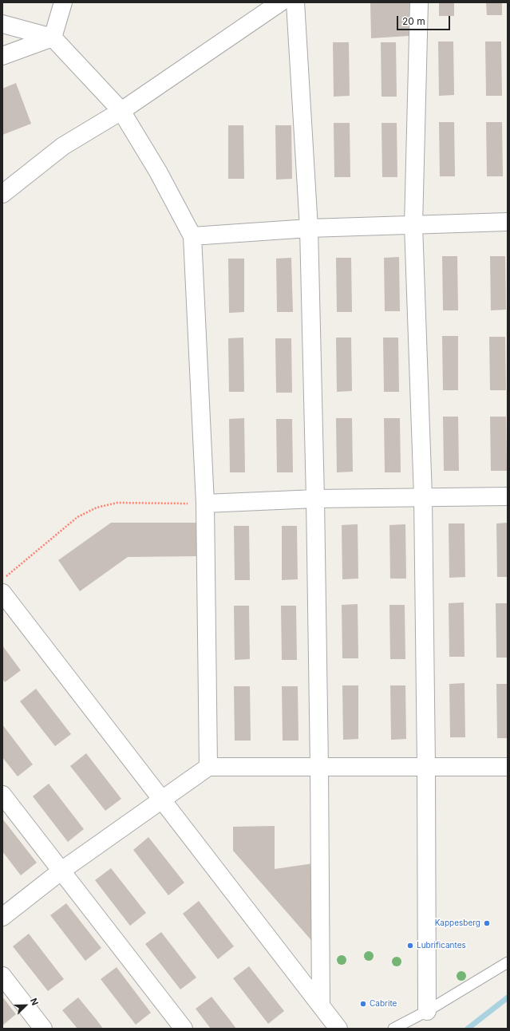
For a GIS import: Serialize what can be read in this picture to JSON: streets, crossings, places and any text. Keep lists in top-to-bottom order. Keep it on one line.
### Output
{"places":["Kappesberg","Lubrificantes","Cabrite"],"scale_bar":"20 m","north":"top right"}
